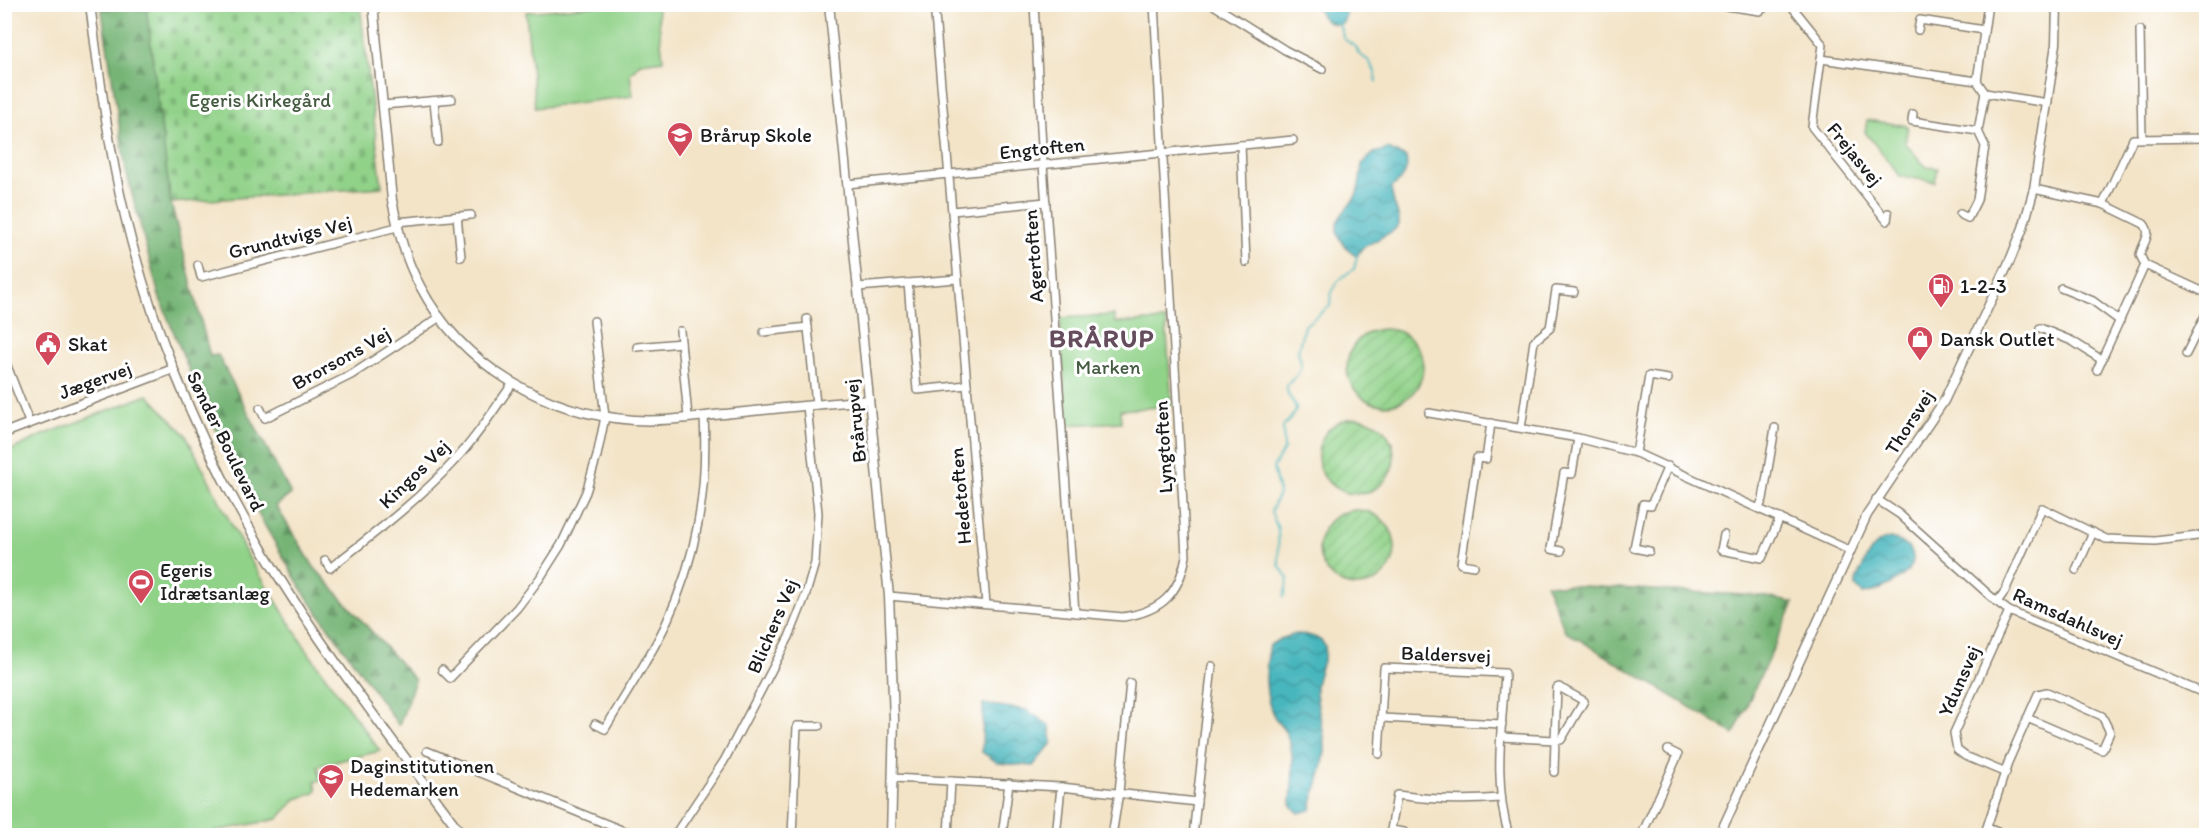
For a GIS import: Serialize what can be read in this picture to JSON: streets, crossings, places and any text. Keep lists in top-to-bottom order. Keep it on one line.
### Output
{"streets":{"street":["Engtoften","Frejasvej","Grundtvigs Vej","Agertoften","Brorsons Vej","Jægervej","Brårupvej","Thorsvej","Sønder Boulevard","Lyngtoften","Kingos Vej","Hedetoften","Ramsdahlsvej","Blichers Vej","Baldersvej","Ydunsvej"]},"crossings":[["Engtoften","Agertoften"],["Engtoften","Brårupvej"],["Engtoften","Lyngtoften"],["Engtoften","Hedetoften"],["Agertoften","Lyngtoften"],["Jægervej","Sønder Boulevard"],["Brårupvej","Lyngtoften"],["Thorsvej","Ramsdahlsvej"],["Lyngtoften","Hedetoften"],["Ramsdahlsvej","Ydunsvej"]],"districts":["BRÅRUP"],"parks":["Egeris Kirkegård","Marken"],"places":{"school or university":["Brårup Skole","Daginstitutionen Hedemarken"],"fuel station":["1-2-3"],"shop":["Dansk Outlet"],"public building":["Skat"],"sports":["Egeris Idrætsanlæg"]}}
